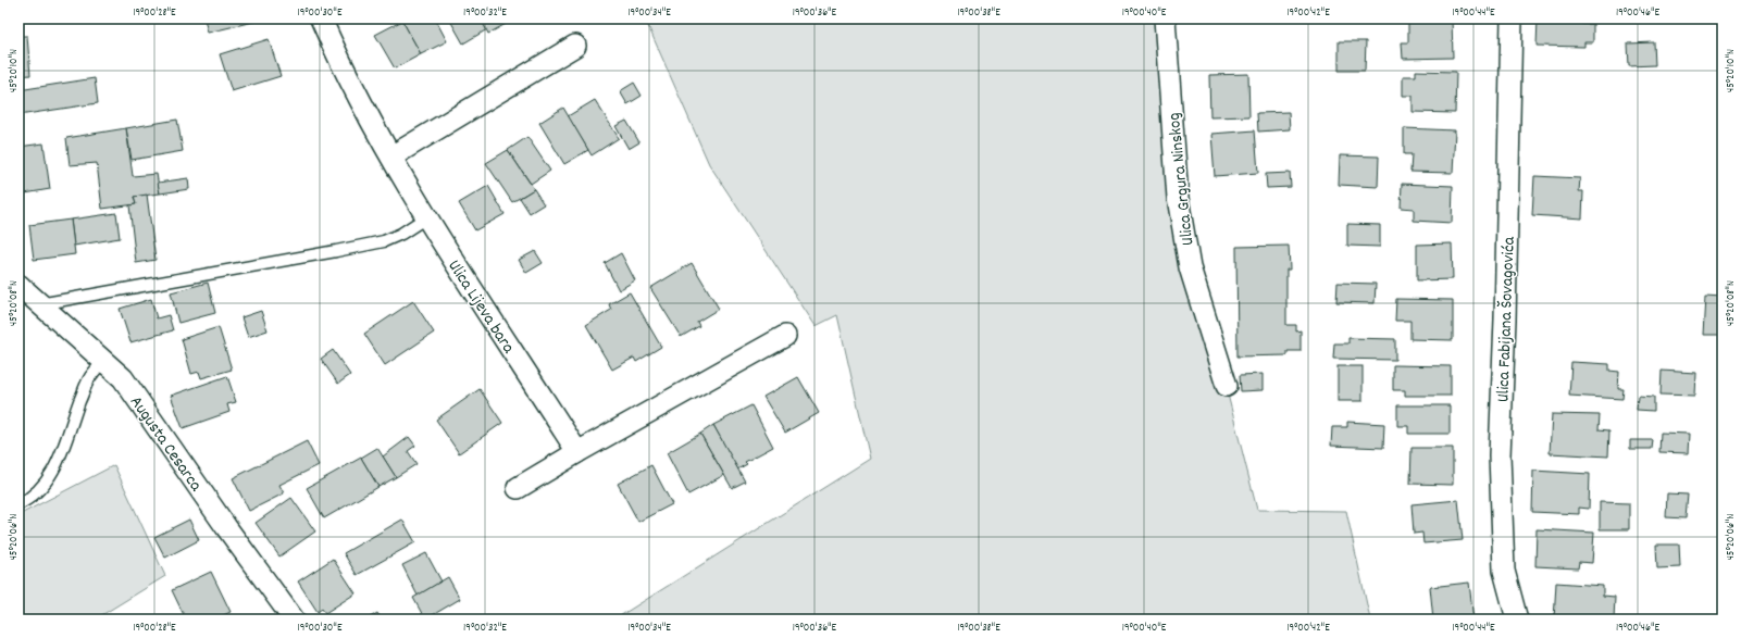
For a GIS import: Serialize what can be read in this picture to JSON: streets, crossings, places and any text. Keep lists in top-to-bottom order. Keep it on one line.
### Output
{"streets":{"street":["Ulica Grgura Ninskog","Ulica Lijeva bara","Ulica Fabijana Šovagovića","Augusta Cesarca"]},"coordinates":["19°00'28\"E","19°00'30\"E","19°00'32\"E","19°00'34\"E","19°00'36\"E","19°00'38\"E","19°00'40\"E","19°00'42\"E","19°00'44\"E","19°00'46\"E","45°20'10\"N","45°20'08\"N","45°20'06\"N"]}
